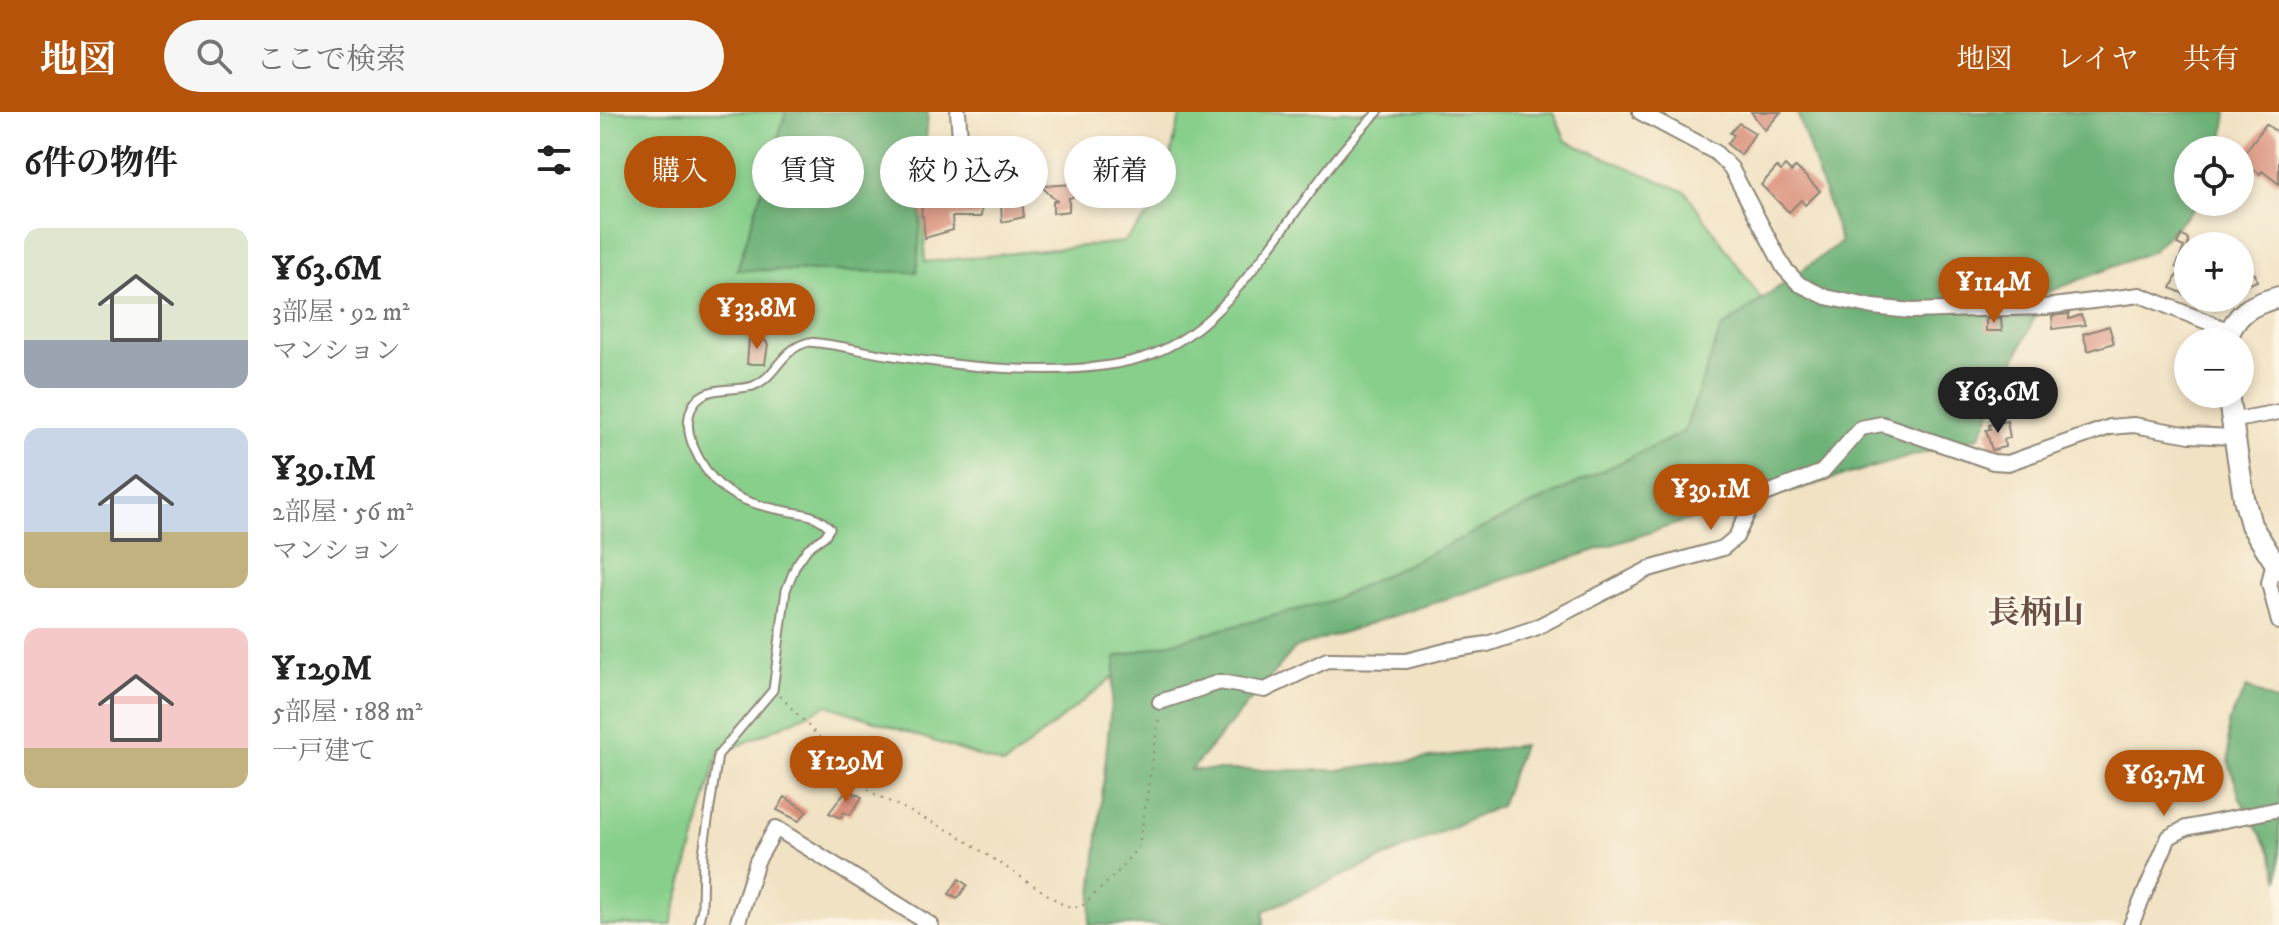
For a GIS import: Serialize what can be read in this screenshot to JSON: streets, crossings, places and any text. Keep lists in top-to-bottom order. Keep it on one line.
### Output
{"districts":["長柄山"],"page":{"header":"地図","search":"ここで検索","nav":["地図","レイヤ","共有"],"heading":"6件の物件","map_buttons":["+","−"],"chip":["購入","賃貸","絞り込み","新着"],"list":[{"name":"¥63.6M","note":"3部屋 · 92 m² · マンション"},{"name":"¥39.1M","note":"2部屋 · 56 m² · マンション"},{"name":"¥129M","note":"5部屋 · 188 m² · 一戸建て"}],"price":["¥114M","¥33.8M","¥63.6M","¥39.1M","¥129M","¥63.7M"]}}
